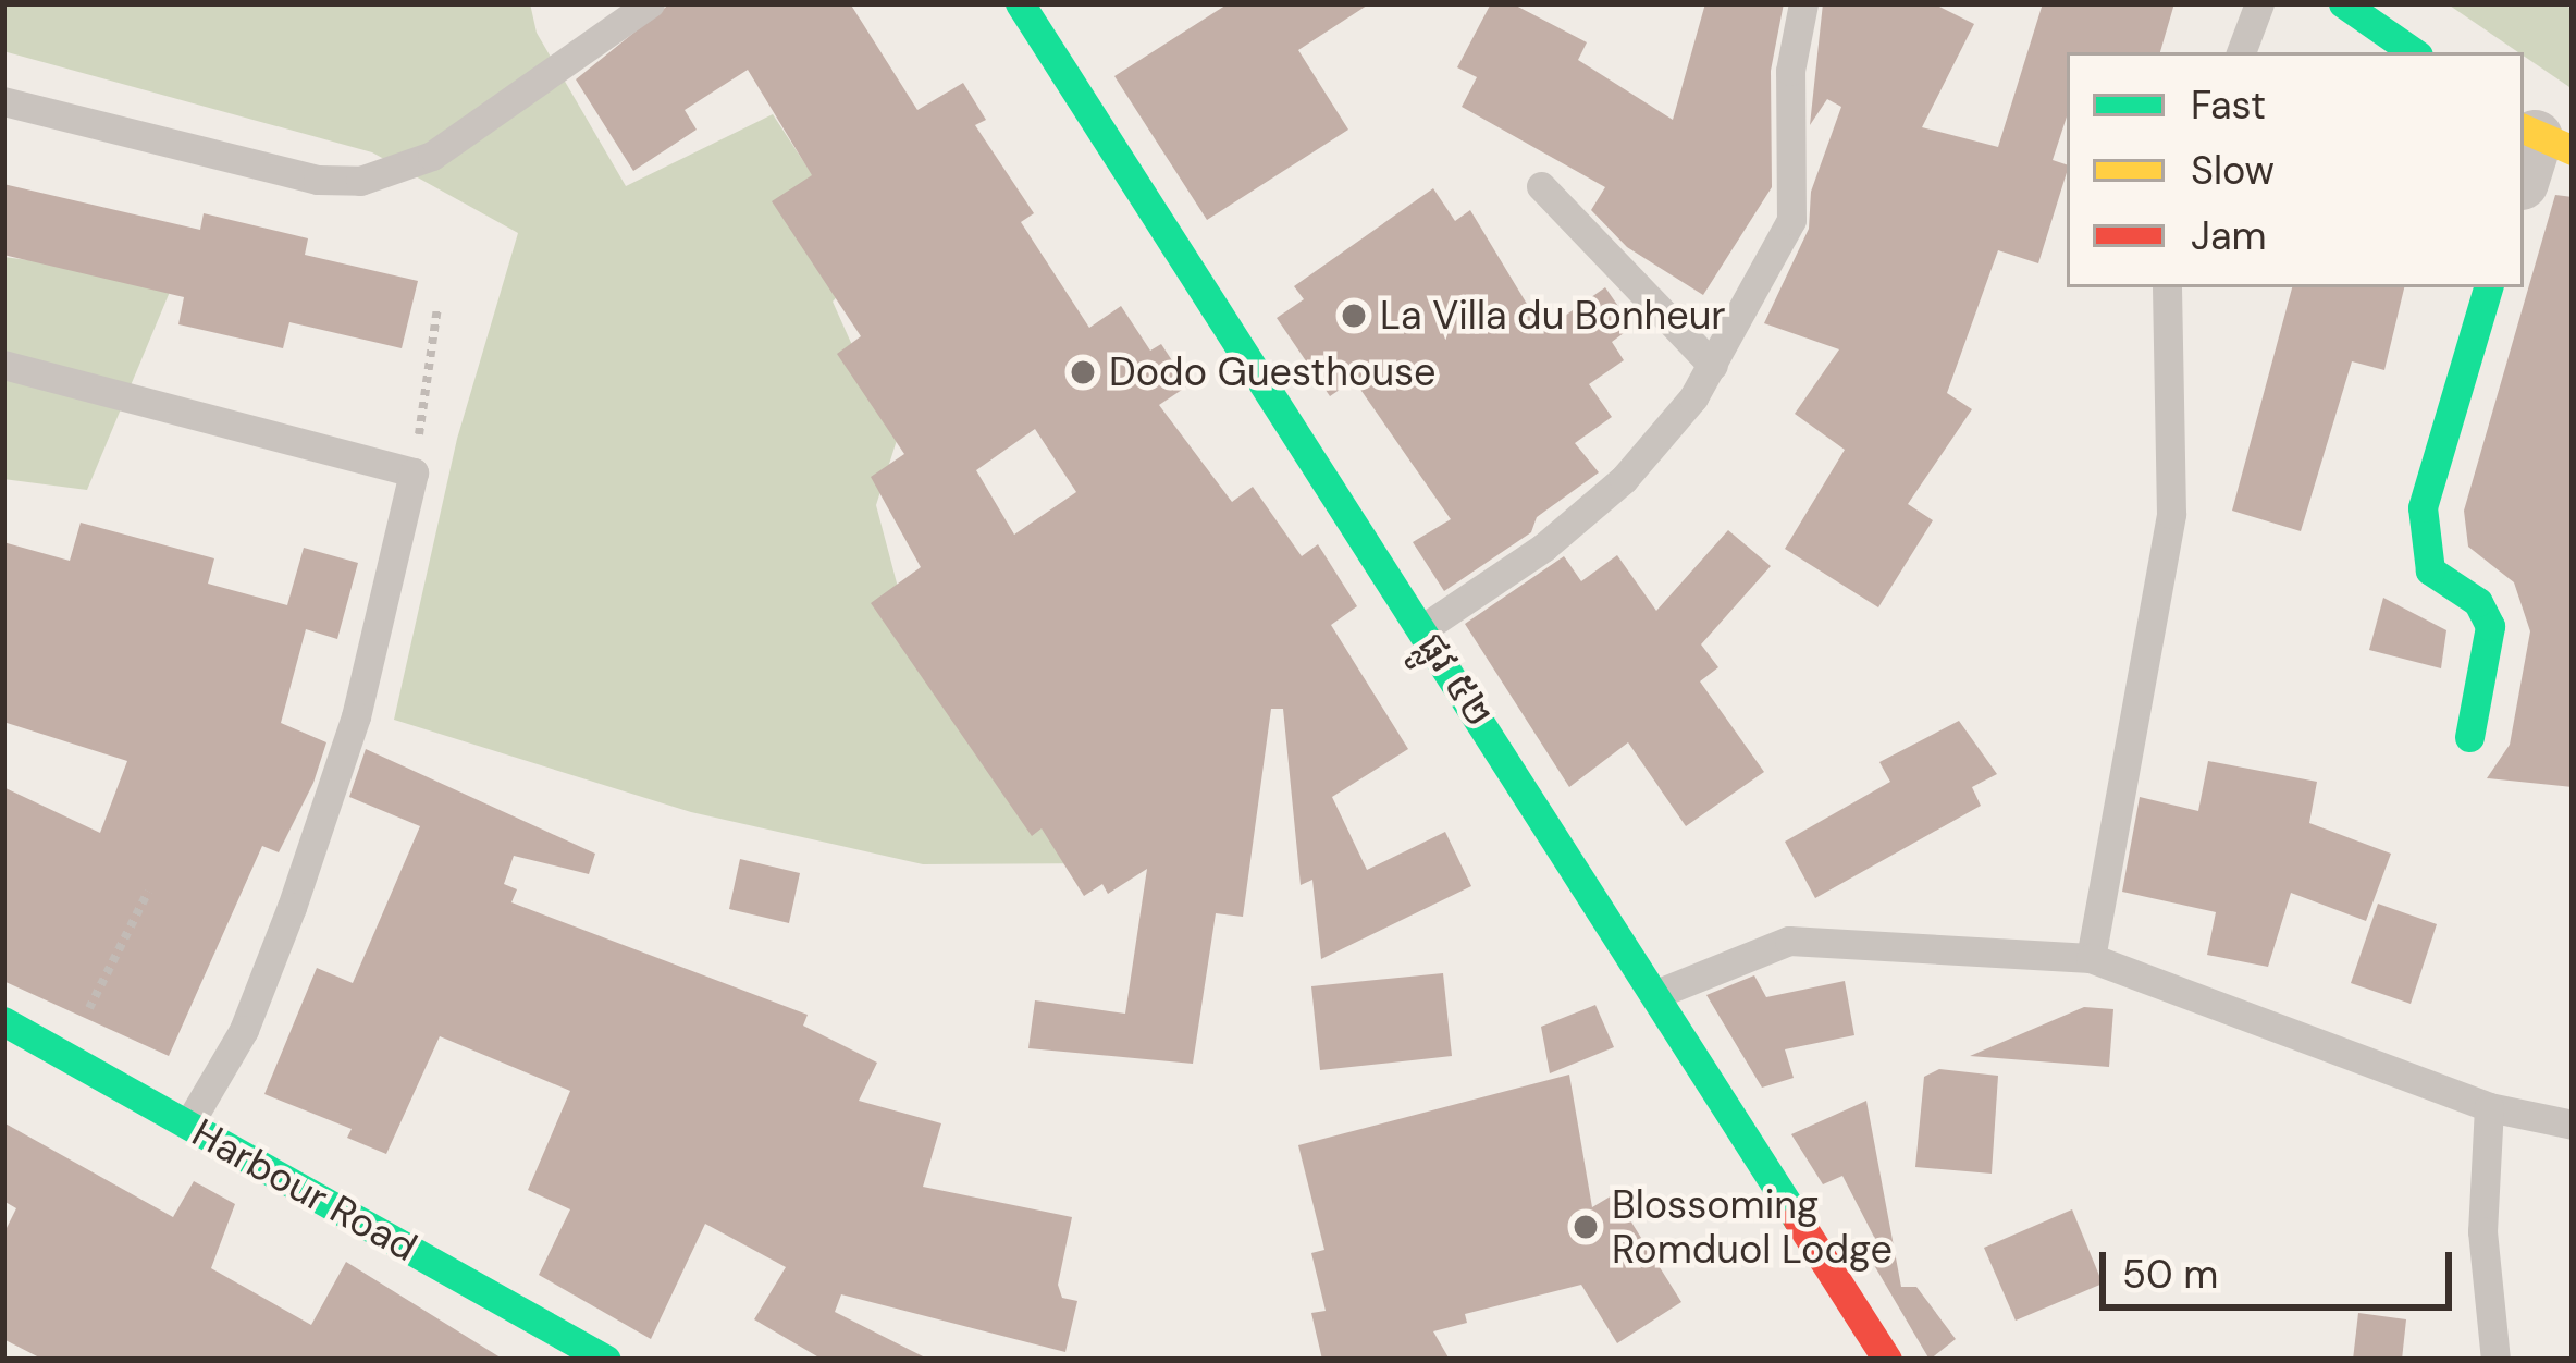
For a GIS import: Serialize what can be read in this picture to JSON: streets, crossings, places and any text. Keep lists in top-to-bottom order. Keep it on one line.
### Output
{"streets":{"main road":["ផ្លូវ ៥២","Harbour Road"]},"places":["La Villa du Bonheur","Dodo Guesthouse","Blossoming Romduol Lodge"],"legend":["Fast","Slow","Jam"],"scale_bar":"50 m"}
